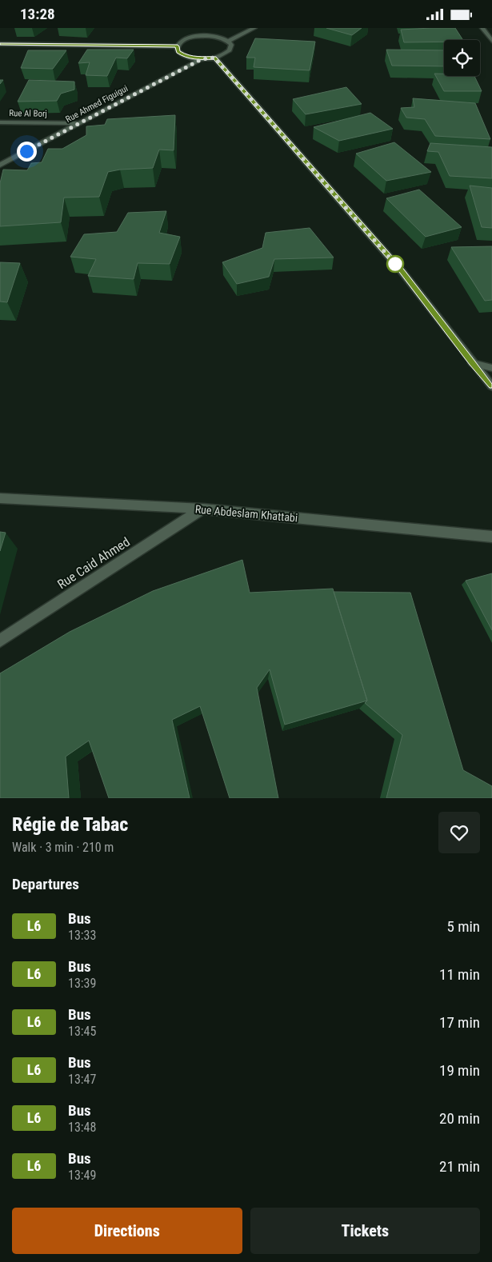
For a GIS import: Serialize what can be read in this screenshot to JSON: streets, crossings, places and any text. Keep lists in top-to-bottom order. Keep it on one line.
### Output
{"streets":{"street":["Rue Ahmed Figuigui","Rue Al Borj","Rue Abdeslam Khattabi","Rue Caid Ahmed"]},"crossings":[["Rue Ahmed Figuigui","Rue Al Borj"],["Rue Abdeslam Khattabi","Rue Caid Ahmed"]],"lines":["bus line L6"],"page":{"status":"13:28","heading":[["Régie de Tabac","Walk · 3 min · 210 m"],"Departures"],"list":[{"mark":"L6","name":"Bus","note":"13:33","value":"5 min"},{"mark":"L6","name":"Bus","note":"13:39","value":"11 min"},{"mark":"L6","name":"Bus","note":"13:45","value":"17 min"},{"mark":"L6","name":"Bus","note":"13:47","value":"19 min"},{"mark":"L6","name":"Bus","note":"13:48","value":"20 min"},{"mark":"L6","name":"Bus","note":"13:49","value":"21 min"}],"buttons":["Directions","Tickets"]}}
